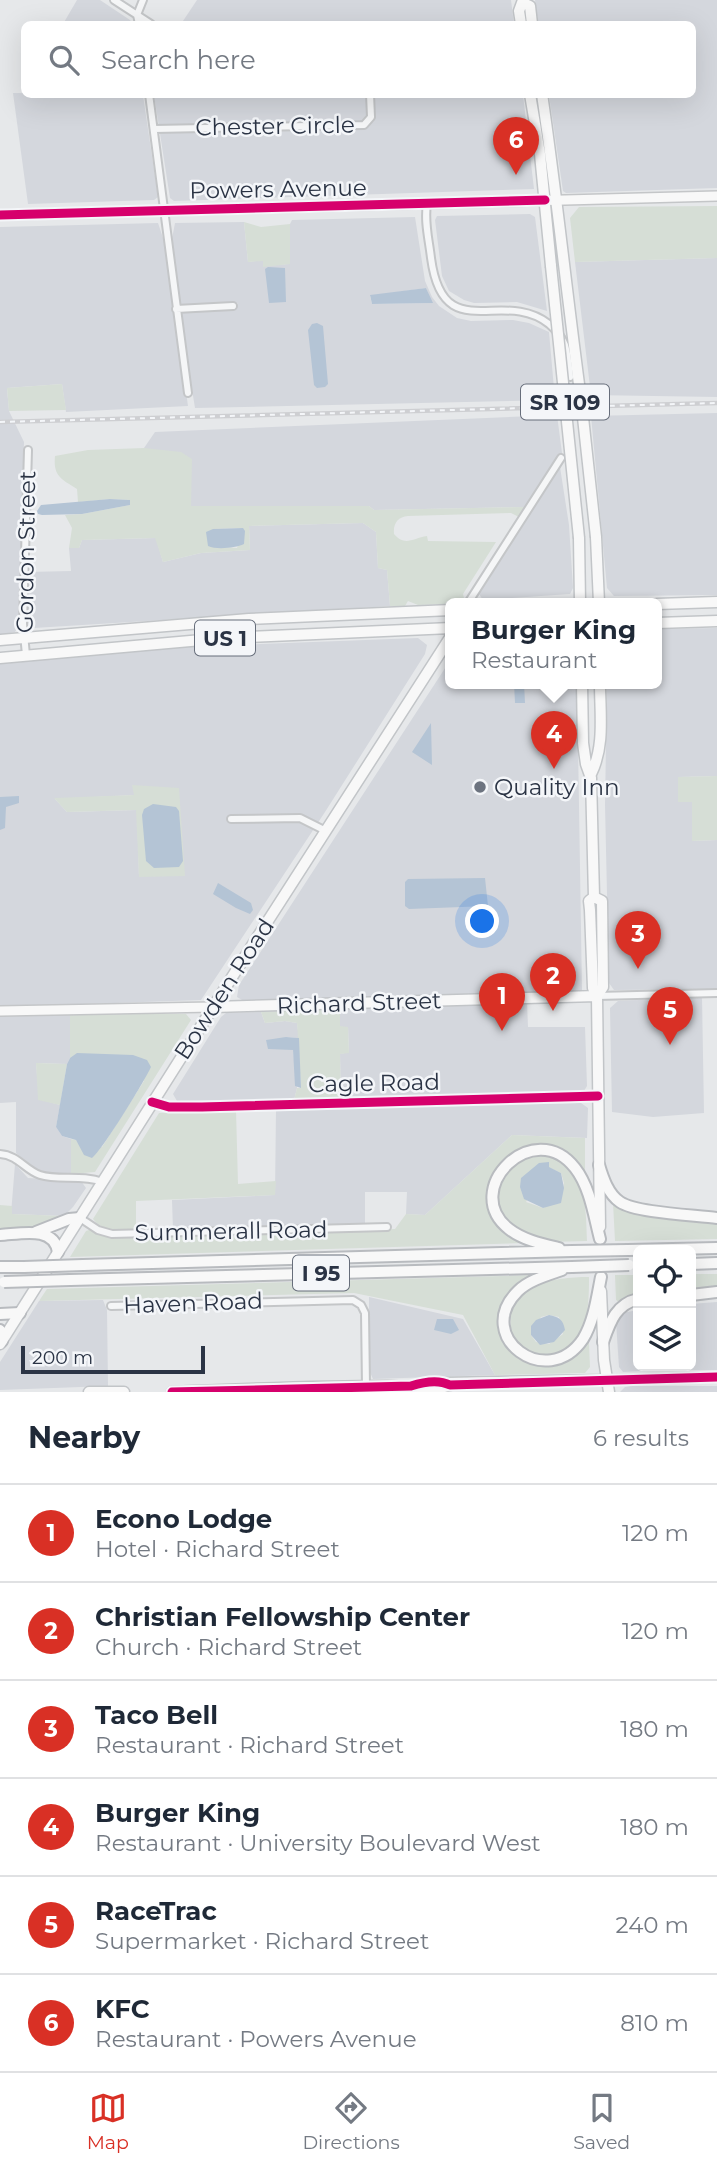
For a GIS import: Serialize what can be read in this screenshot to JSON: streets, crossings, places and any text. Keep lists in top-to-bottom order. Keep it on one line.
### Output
{"streets":{"highway":["I 95"],"main road":["SR 109","US 1","Bowden Road","Richard Street"],"street":["Chester Circle","Powers Avenue","Gordon Street","Cagle Road","Summerall Road","Haven Road"]},"crossings":[["Powers Avenue","SR 109"],["Gordon Street","US 1"],["Bowden Road","Richard Street"],["Bowden Road","Cagle Road"],["Bowden Road","Summerall Road"]],"places":["Quality Inn"],"scale_bar":"200 m","page":{"search":"Search here","pins":["6","4","3","2","1","5"],"popup":["Burger King","Restaurant"],"scale":"200 m","heading":["Nearby","6 results"],"list":[{"mark":"1","name":"Econo Lodge","note":"Hotel · Richard Street","value":"120 m"},{"mark":"2","name":"Christian Fellowship Center","note":"Church · Richard Street","value":"120 m"},{"mark":"3","name":"Taco Bell","note":"Restaurant · Richard Street","value":"180 m"},{"mark":"4","name":"Burger King","note":"Restaurant · University Boulevard West","value":"180 m"},{"mark":"5","name":"RaceTrac","note":"Supermarket · Richard Street","value":"240 m"},{"mark":"6","name":"KFC","note":"Restaurant · Powers Avenue","value":"810 m"}],"nav":["Map","Directions","Saved"]}}
